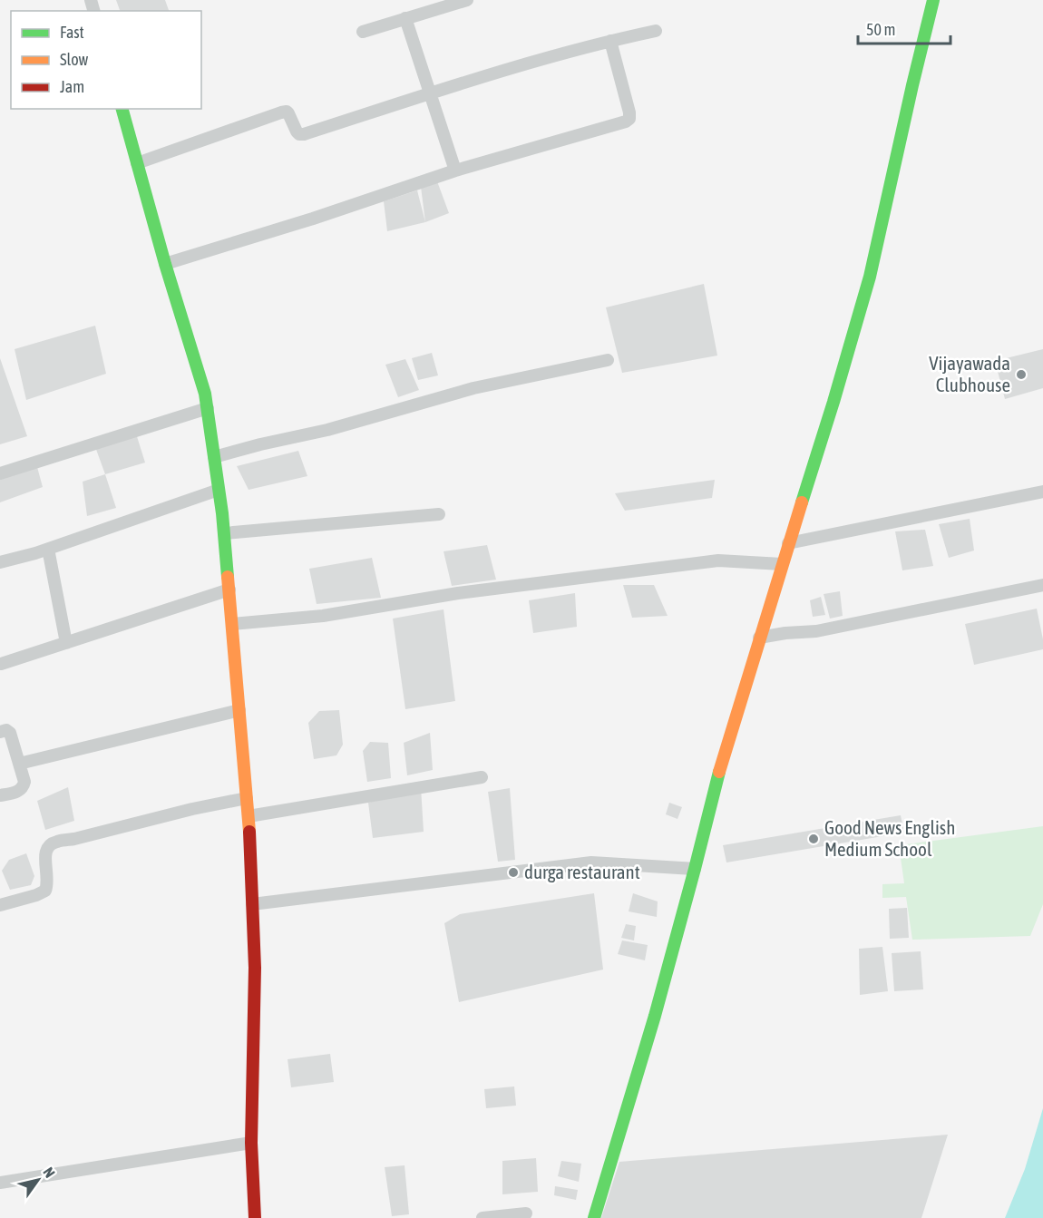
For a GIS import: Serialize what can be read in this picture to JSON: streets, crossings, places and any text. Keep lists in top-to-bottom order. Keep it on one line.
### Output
{"places":["Vijayawada Clubhouse","Good News English Medium School","durga restaurant"],"legend":["Fast","Slow","Jam"],"scale_bar":"50 m","north":"top right"}
